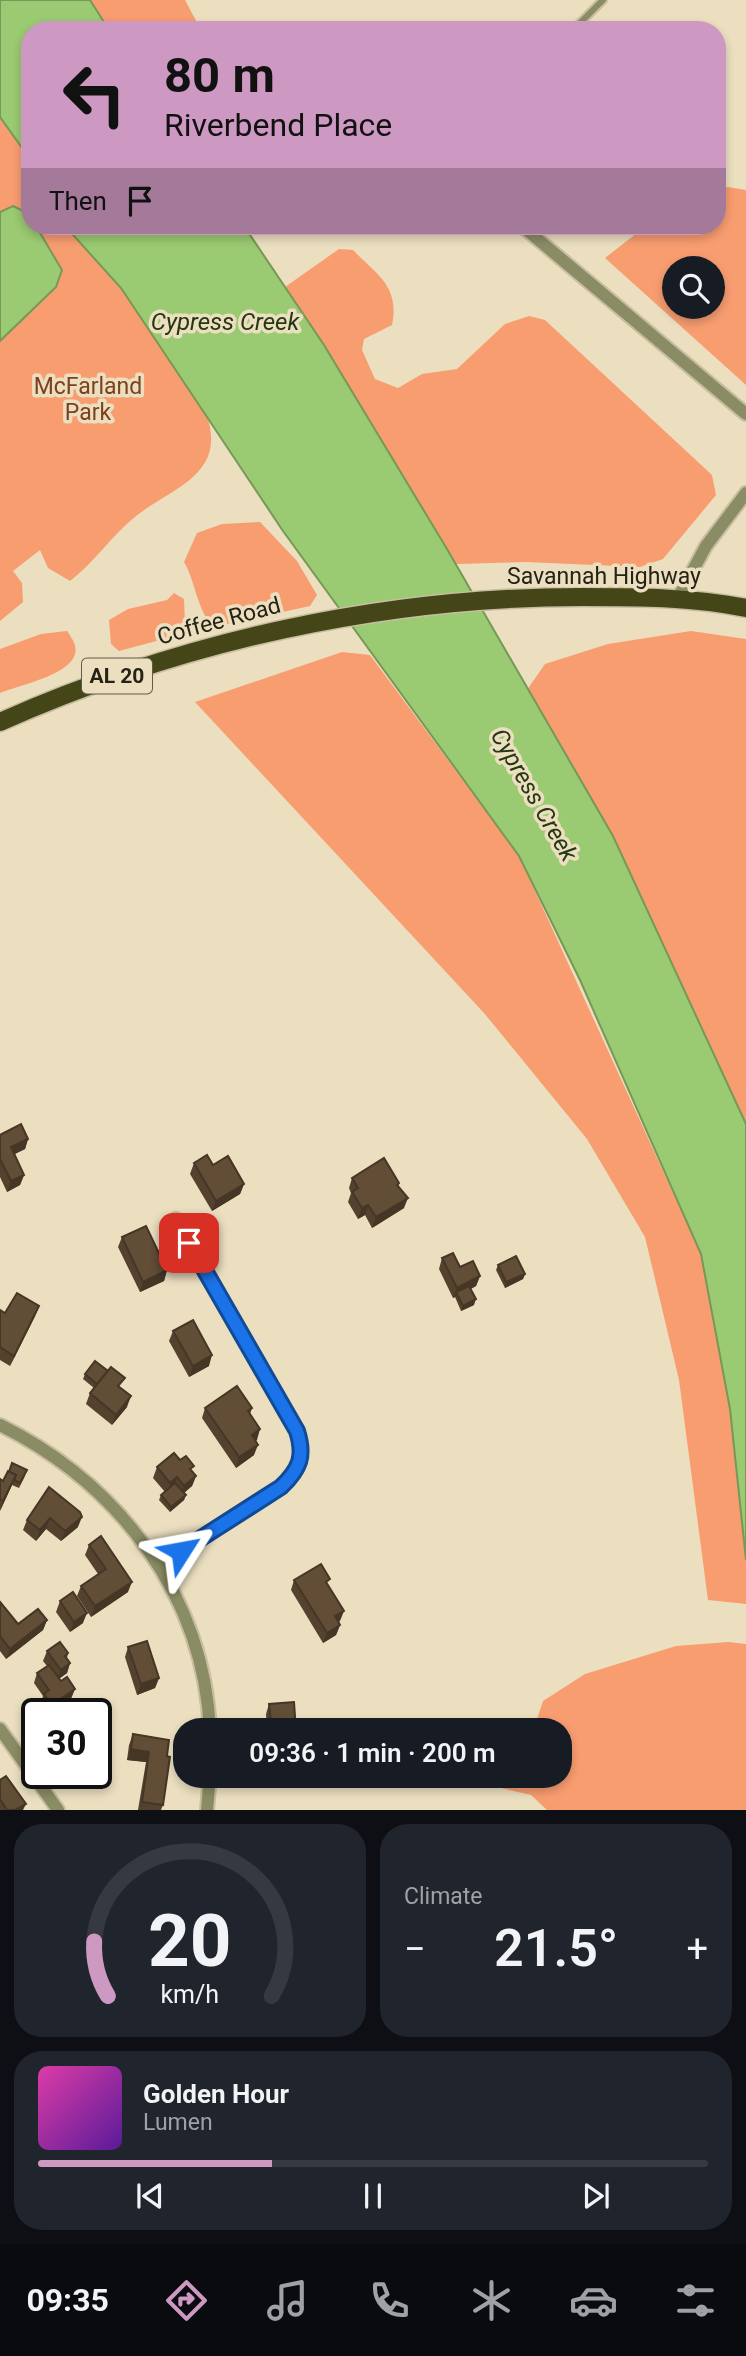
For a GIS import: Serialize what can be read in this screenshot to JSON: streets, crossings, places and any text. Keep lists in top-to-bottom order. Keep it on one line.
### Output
{"streets":{"main road":["Savannah Highway","Coffee Road","AL 20"]},"crossings":[["Savannah Highway","Coffee Road"]],"water":["Cypress Creek"],"parks":["McFarland Park"],"page":{"turn":["80 m","Riverbend Place"],"then":"Then","limit":"30","trip":"09:36 · 1 min · 200 m","tile":"Climate","heat":["−","21.5°","+"],"song":["Golden Hour","Lumen"],"tabs":"09:35","gauge":["20","km/h"]}}
